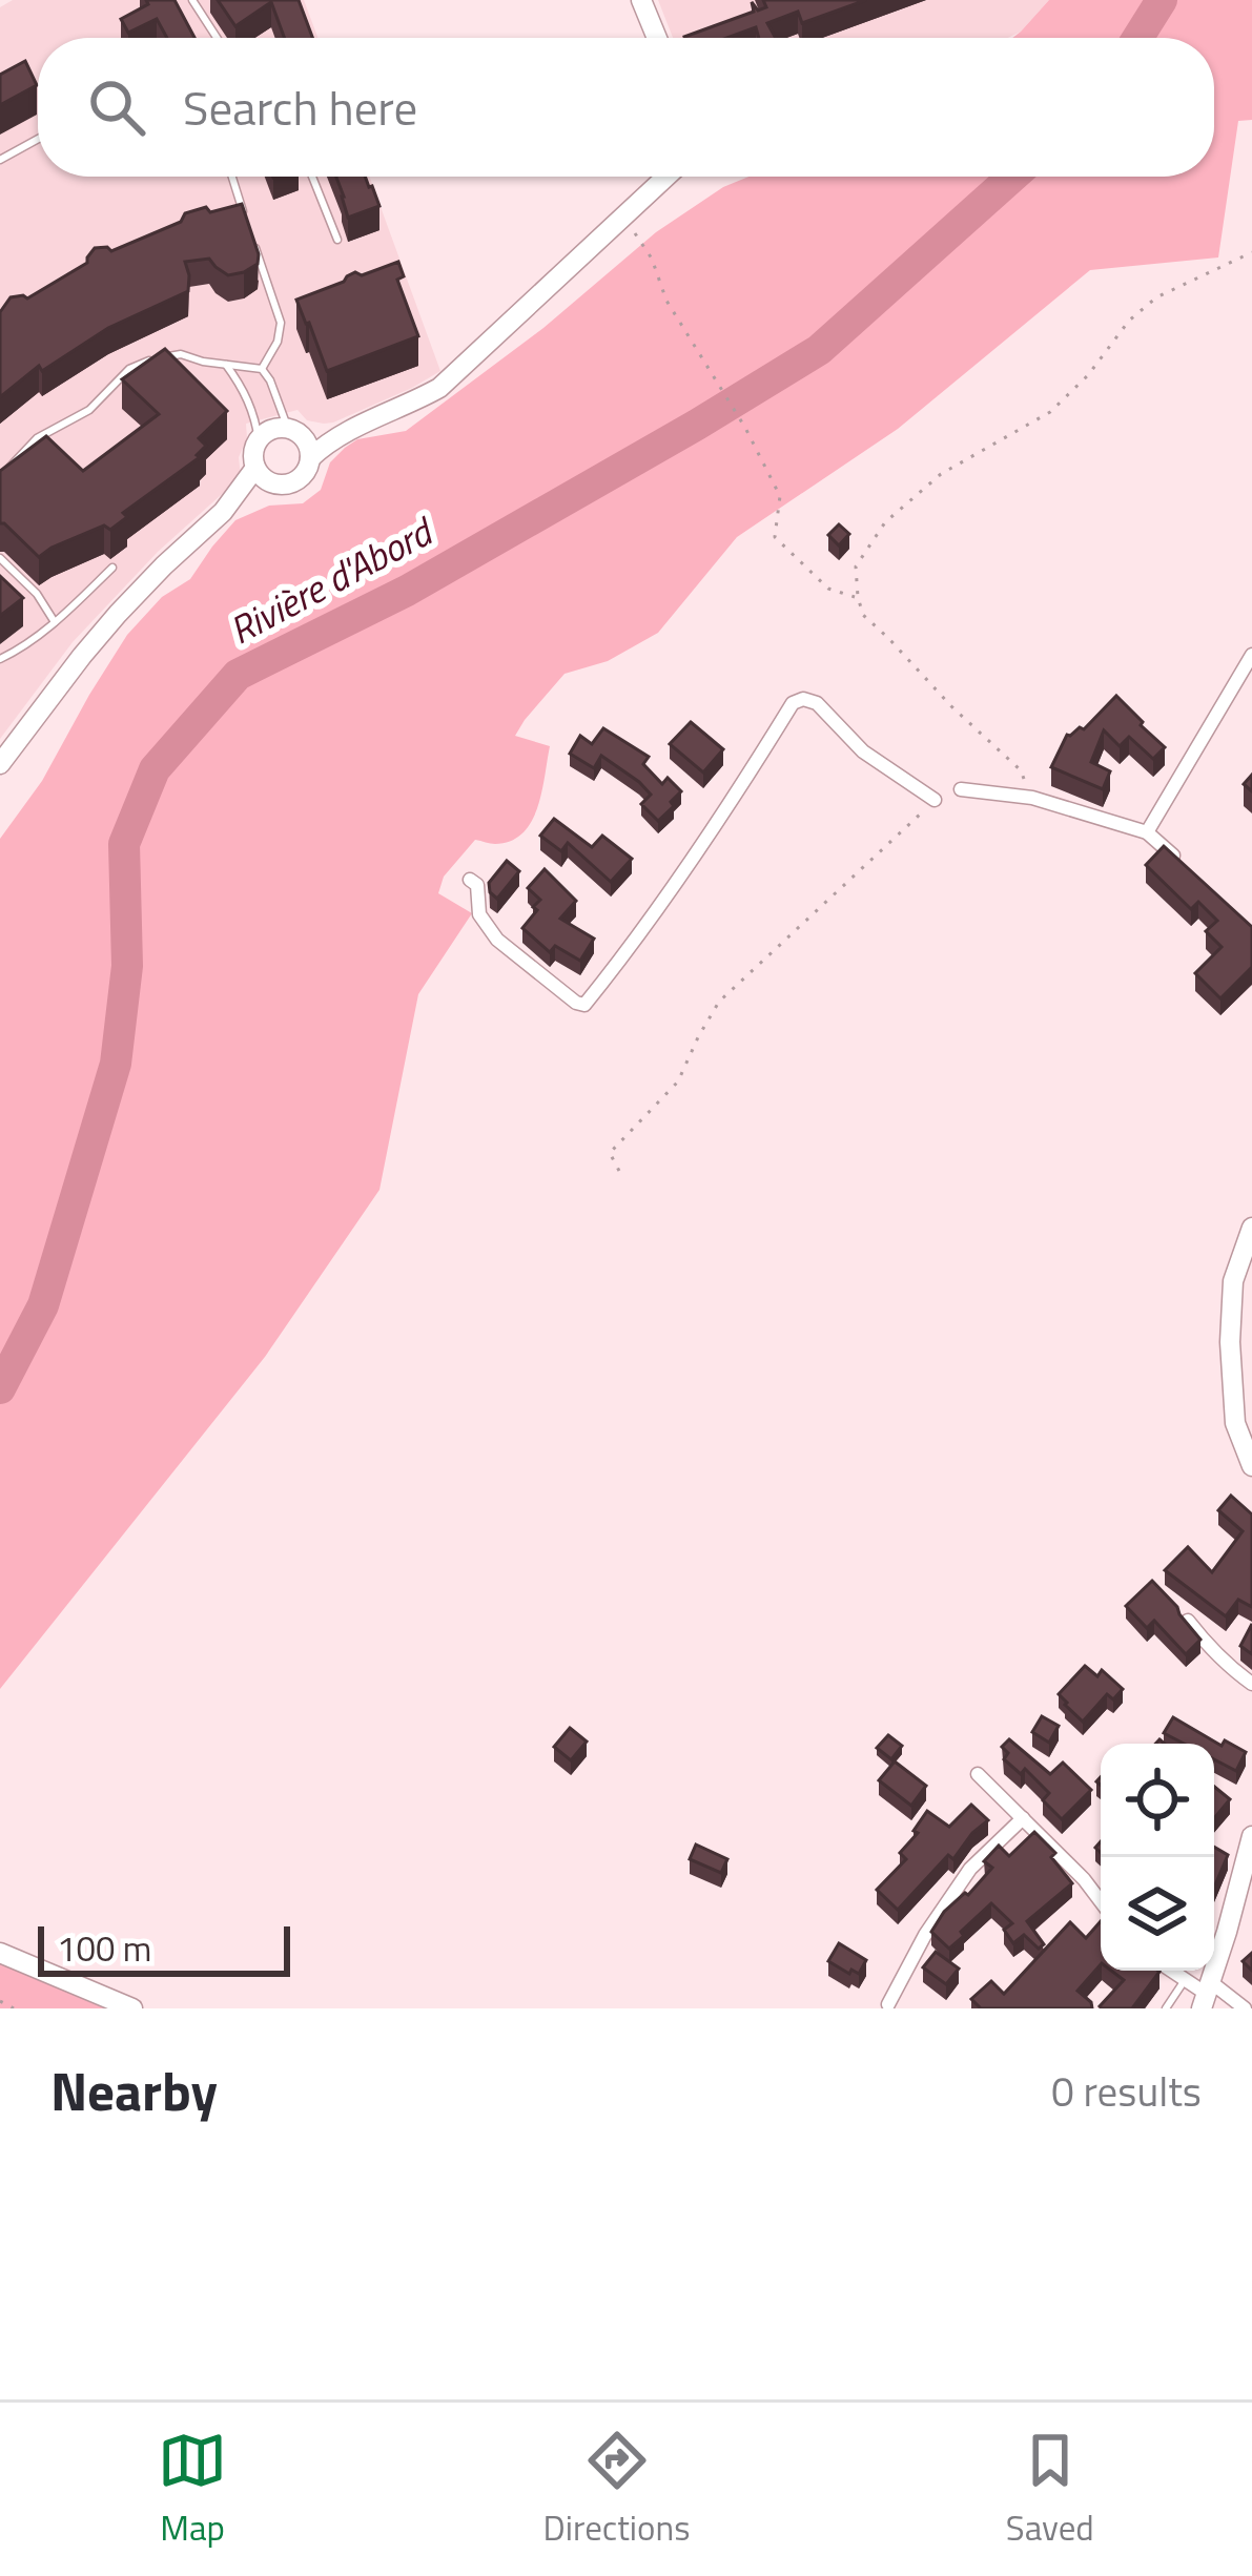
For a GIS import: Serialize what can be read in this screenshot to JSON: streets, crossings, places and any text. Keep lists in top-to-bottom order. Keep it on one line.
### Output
{"water":["Rivière d'Abord"],"scale_bar":"100 m","page":{"search":"Search here","scale":"100 m","heading":["Nearby","0 results"],"nav":["Map","Directions","Saved"]}}
